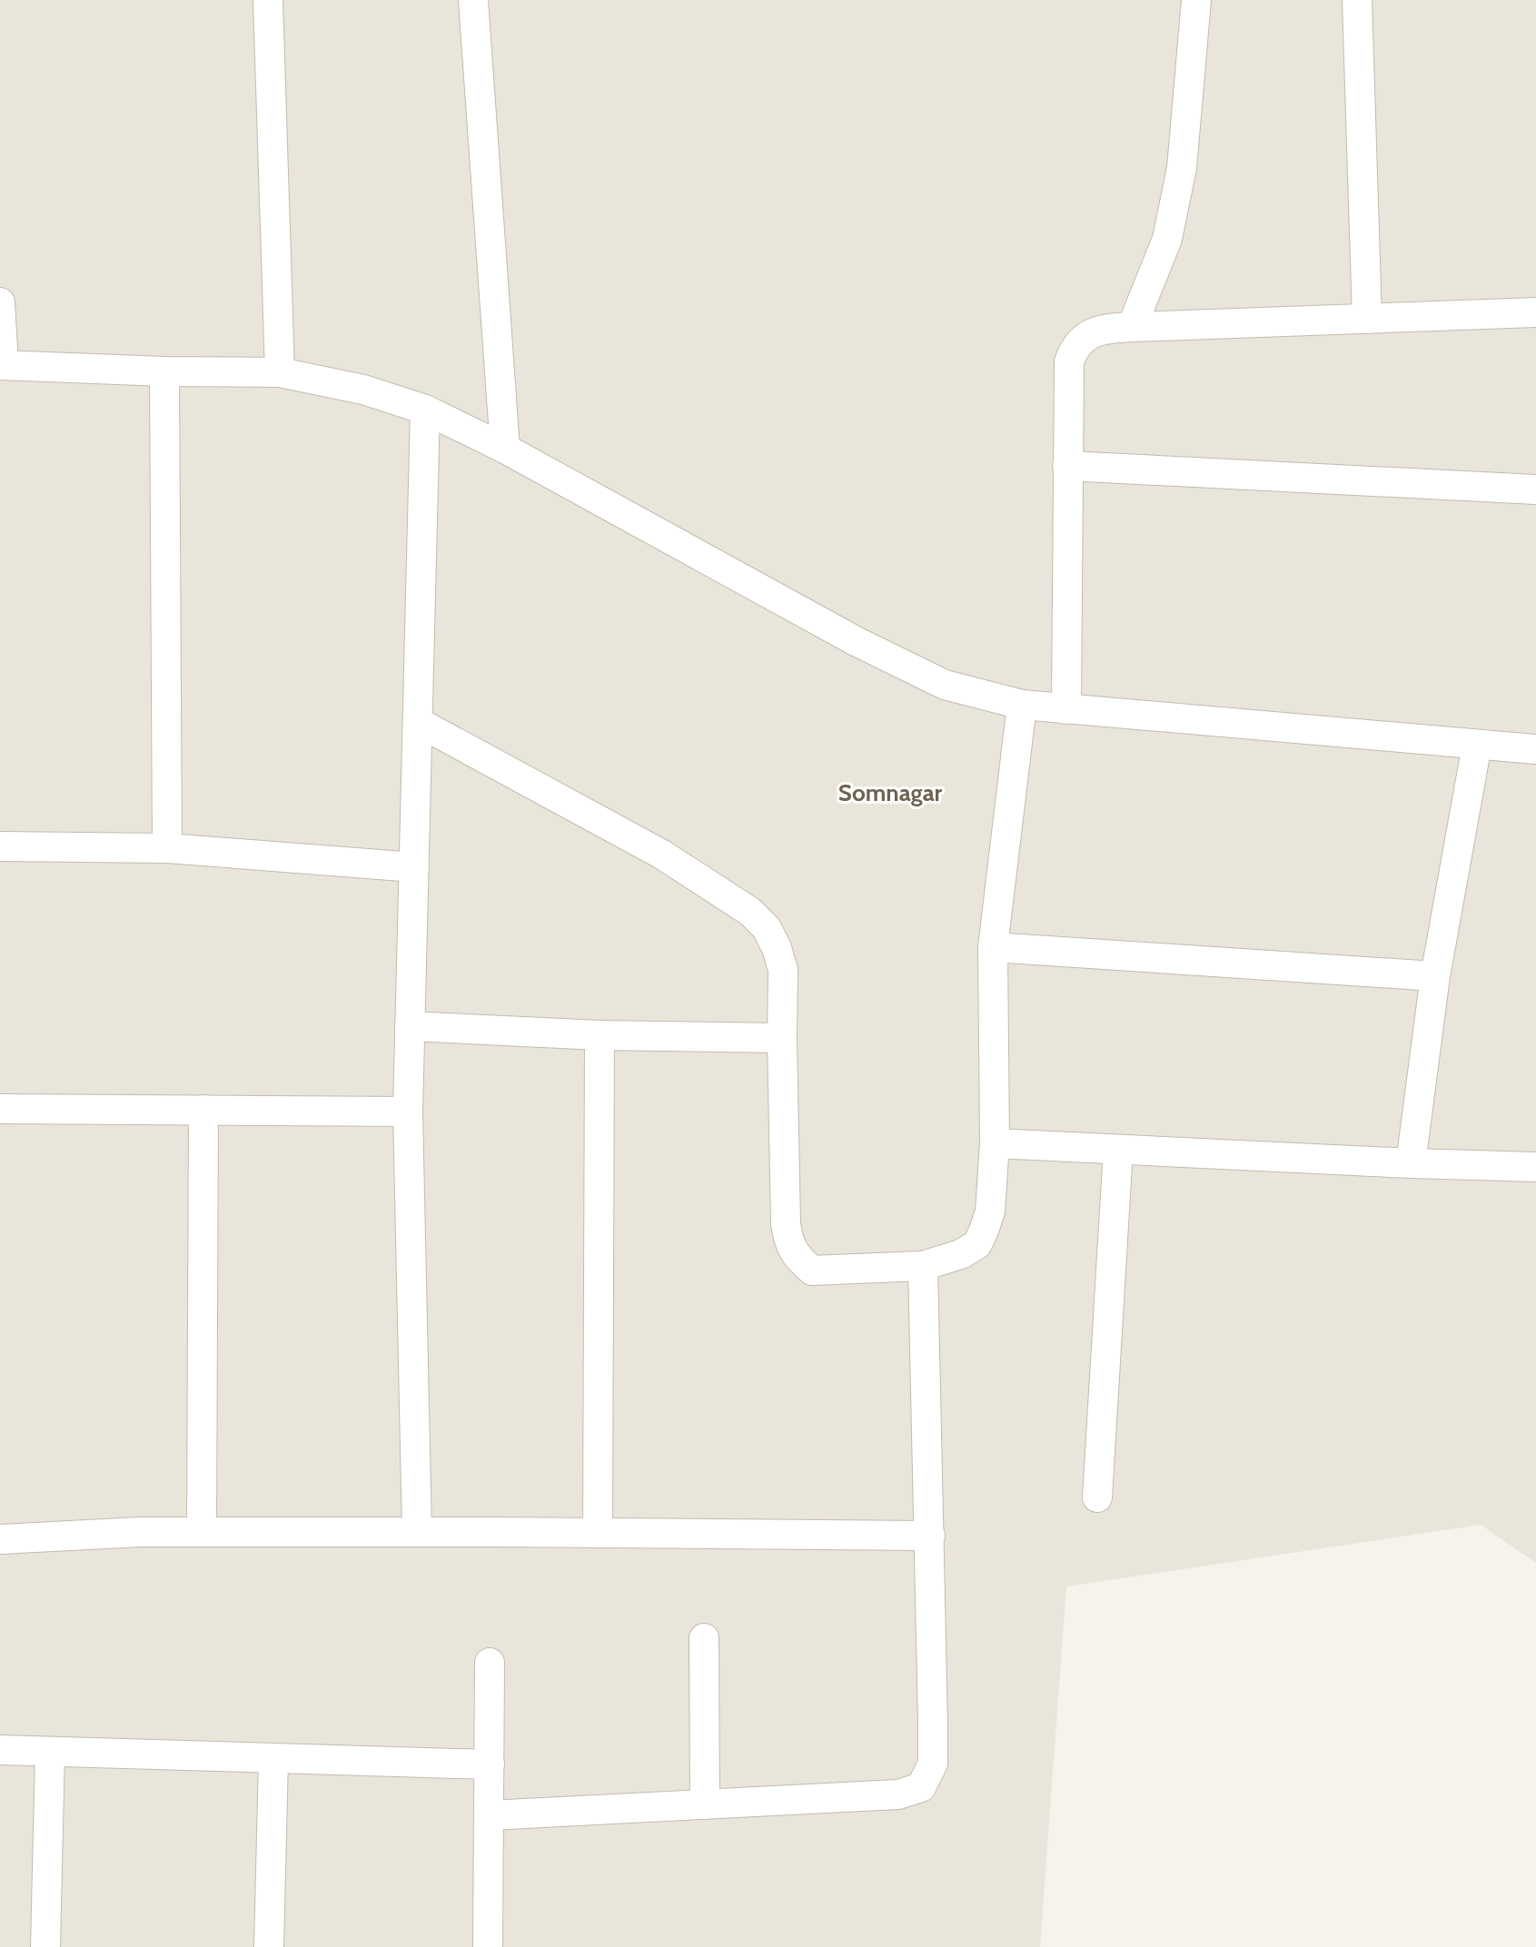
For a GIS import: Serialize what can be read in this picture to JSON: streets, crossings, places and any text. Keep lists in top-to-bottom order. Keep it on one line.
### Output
{"districts":["Somnagar"]}
